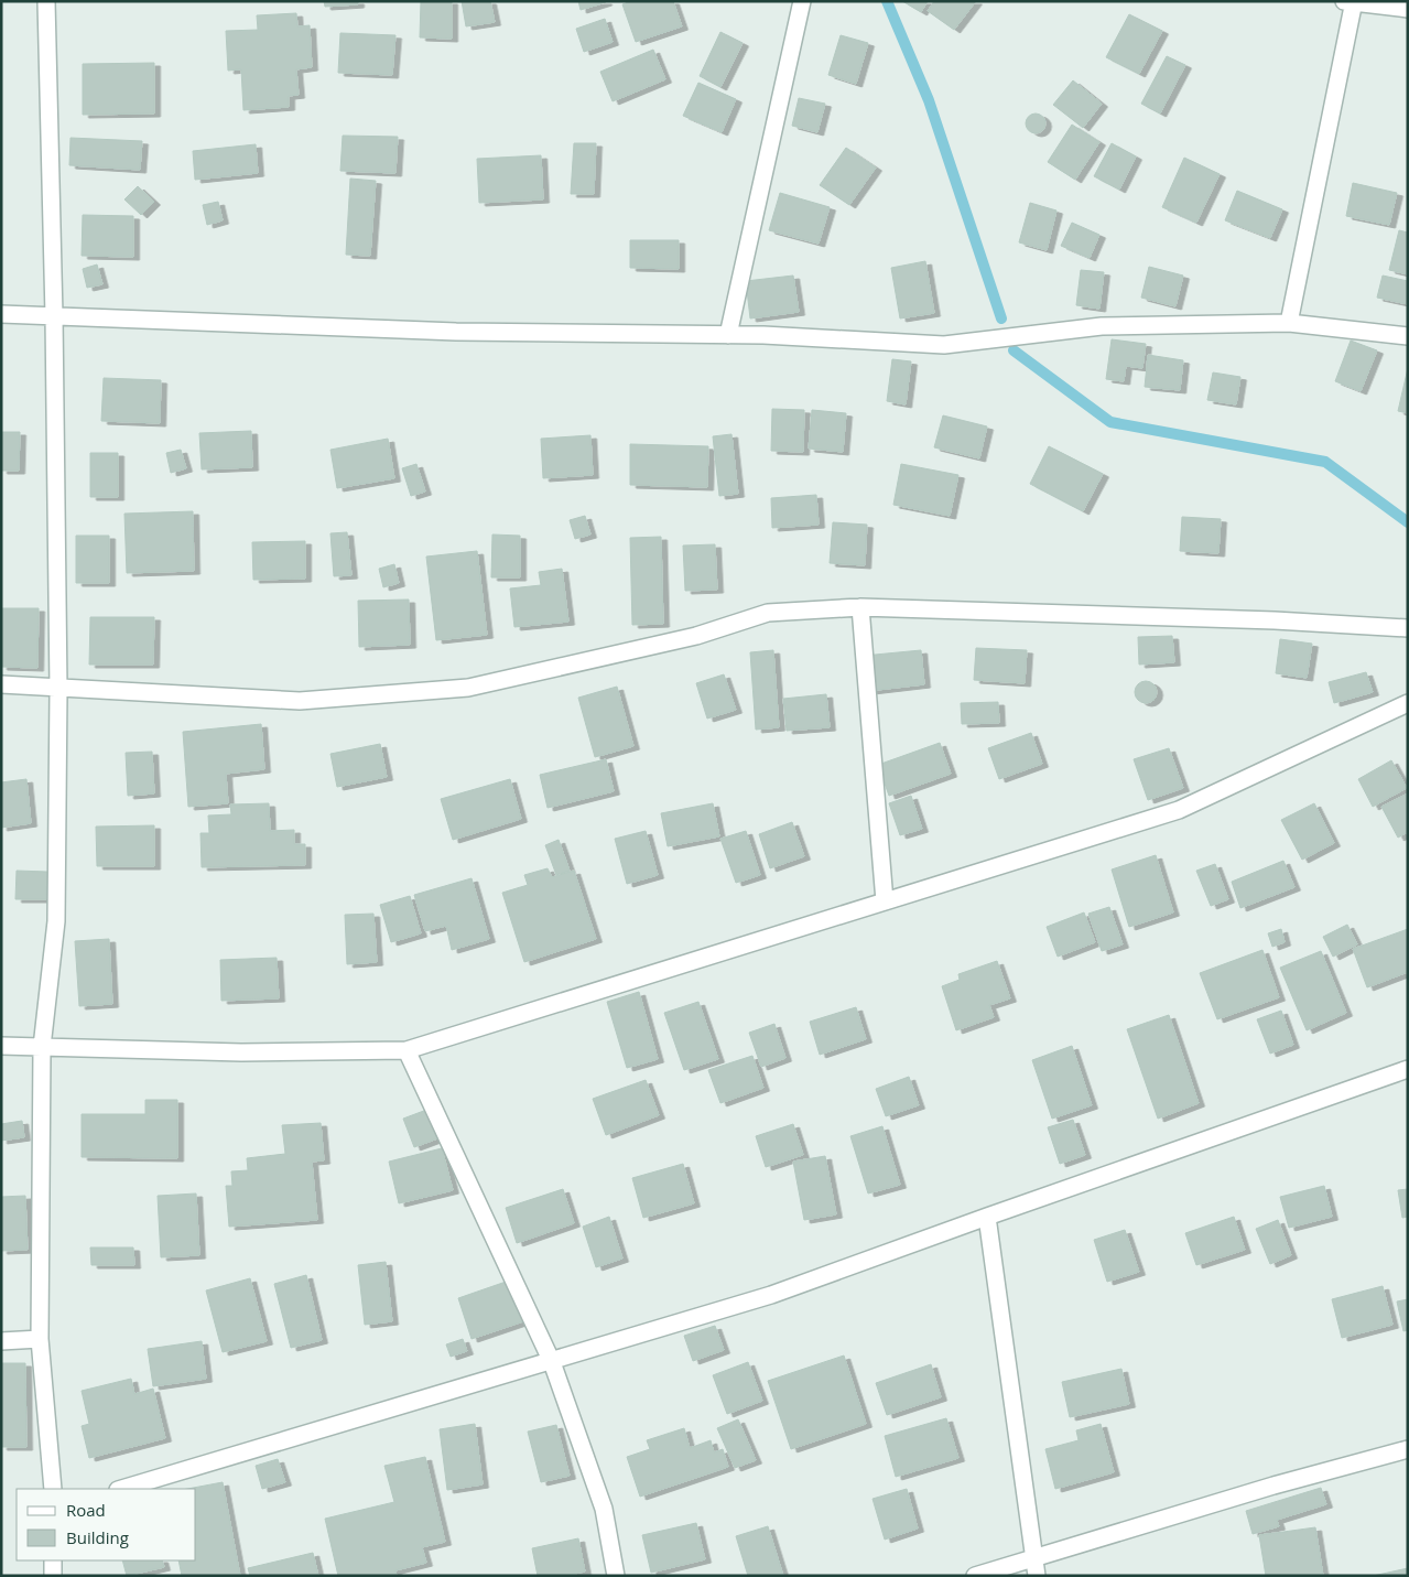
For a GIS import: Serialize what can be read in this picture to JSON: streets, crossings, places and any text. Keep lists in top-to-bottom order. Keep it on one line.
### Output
{"legend":["Road","Building"]}
